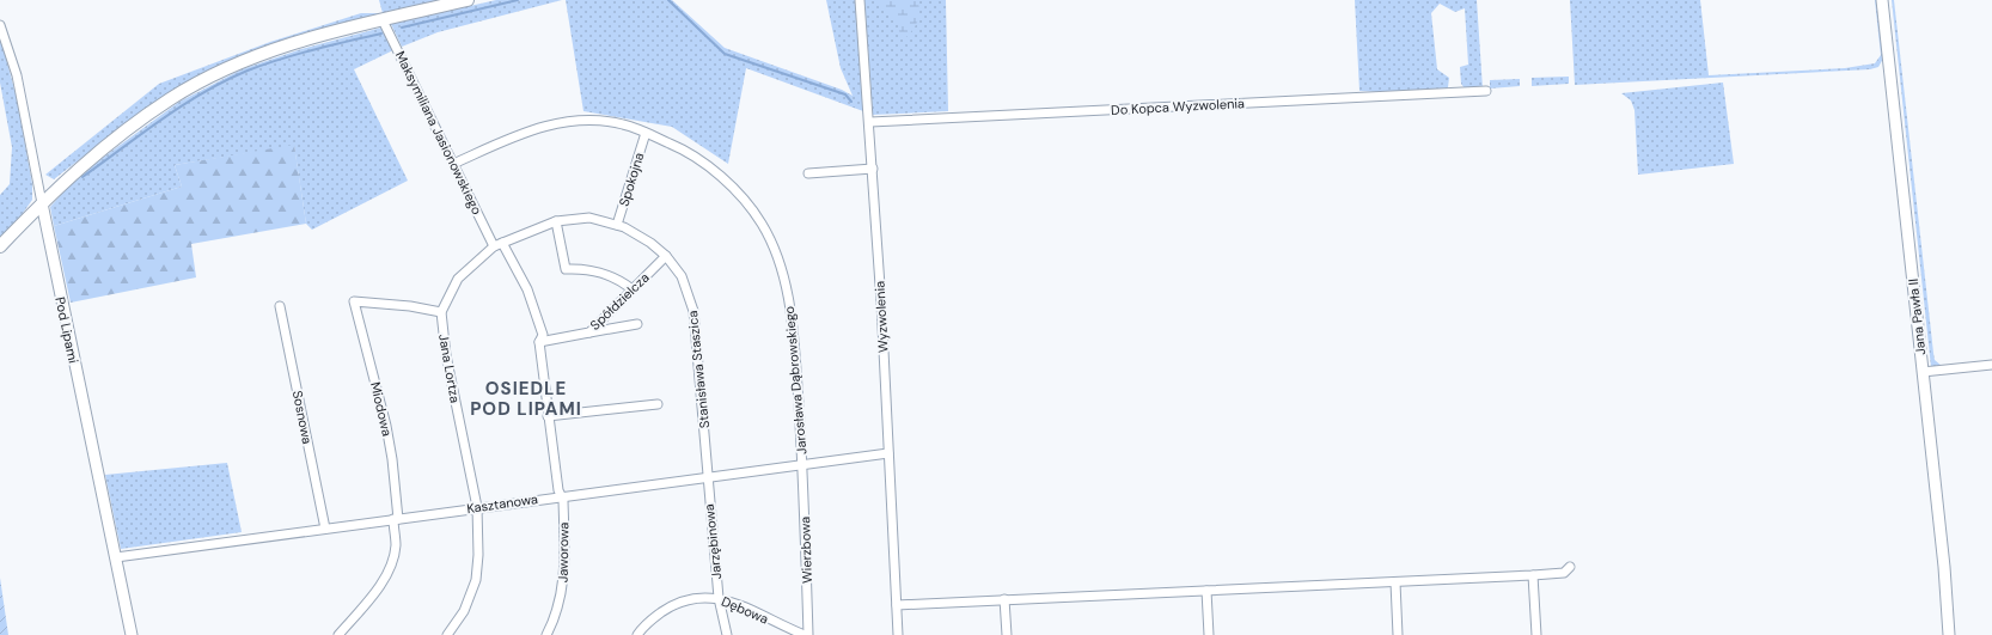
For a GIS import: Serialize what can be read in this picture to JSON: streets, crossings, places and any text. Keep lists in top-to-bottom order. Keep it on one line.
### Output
{"streets":{"street":["Do Kopca Wyzwolenia","Maksymiliana Jasionowskiego","Spokojna","Spółdzielcza","Wyzwolenia","Jana Pawła II","Pod Lipami","Jana Lortza","Stanisława Staszica","Jarosława Dąbrowskiego","Miodowa","Sosnowa","Kasztanowa","Jarzębinowa","Wierzbowa","Jaworowa","Dębowa"]},"crossings":[["Do Kopca Wyzwolenia","Wyzwolenia"],["Maksymiliana Jasionowskiego","Stanisława Staszica"],["Maksymiliana Jasionowskiego","Jarosława Dąbrowskiego"],["Spokojna","Stanisława Staszica"],["Spokojna","Jarosława Dąbrowskiego"],["Spółdzielcza","Stanisława Staszica"],["Wyzwolenia","Kasztanowa"],["Pod Lipami","Kasztanowa"],["Jana Lortza","Miodowa"],["Jana Lortza","Kasztanowa"],["Stanisława Staszica","Kasztanowa"],["Stanisława Staszica","Jarzębinowa"],["Jarosława Dąbrowskiego","Kasztanowa"],["Jarosława Dąbrowskiego","Wierzbowa"],["Miodowa","Kasztanowa"],["Sosnowa","Kasztanowa"],["Kasztanowa","Jarzębinowa"],["Kasztanowa","Wierzbowa"],["Kasztanowa","Jaworowa"],["Jarzębinowa","Dębowa"],["Wierzbowa","Dębowa"]],"districts":["OSIEDLE POD LIPAMI"]}
